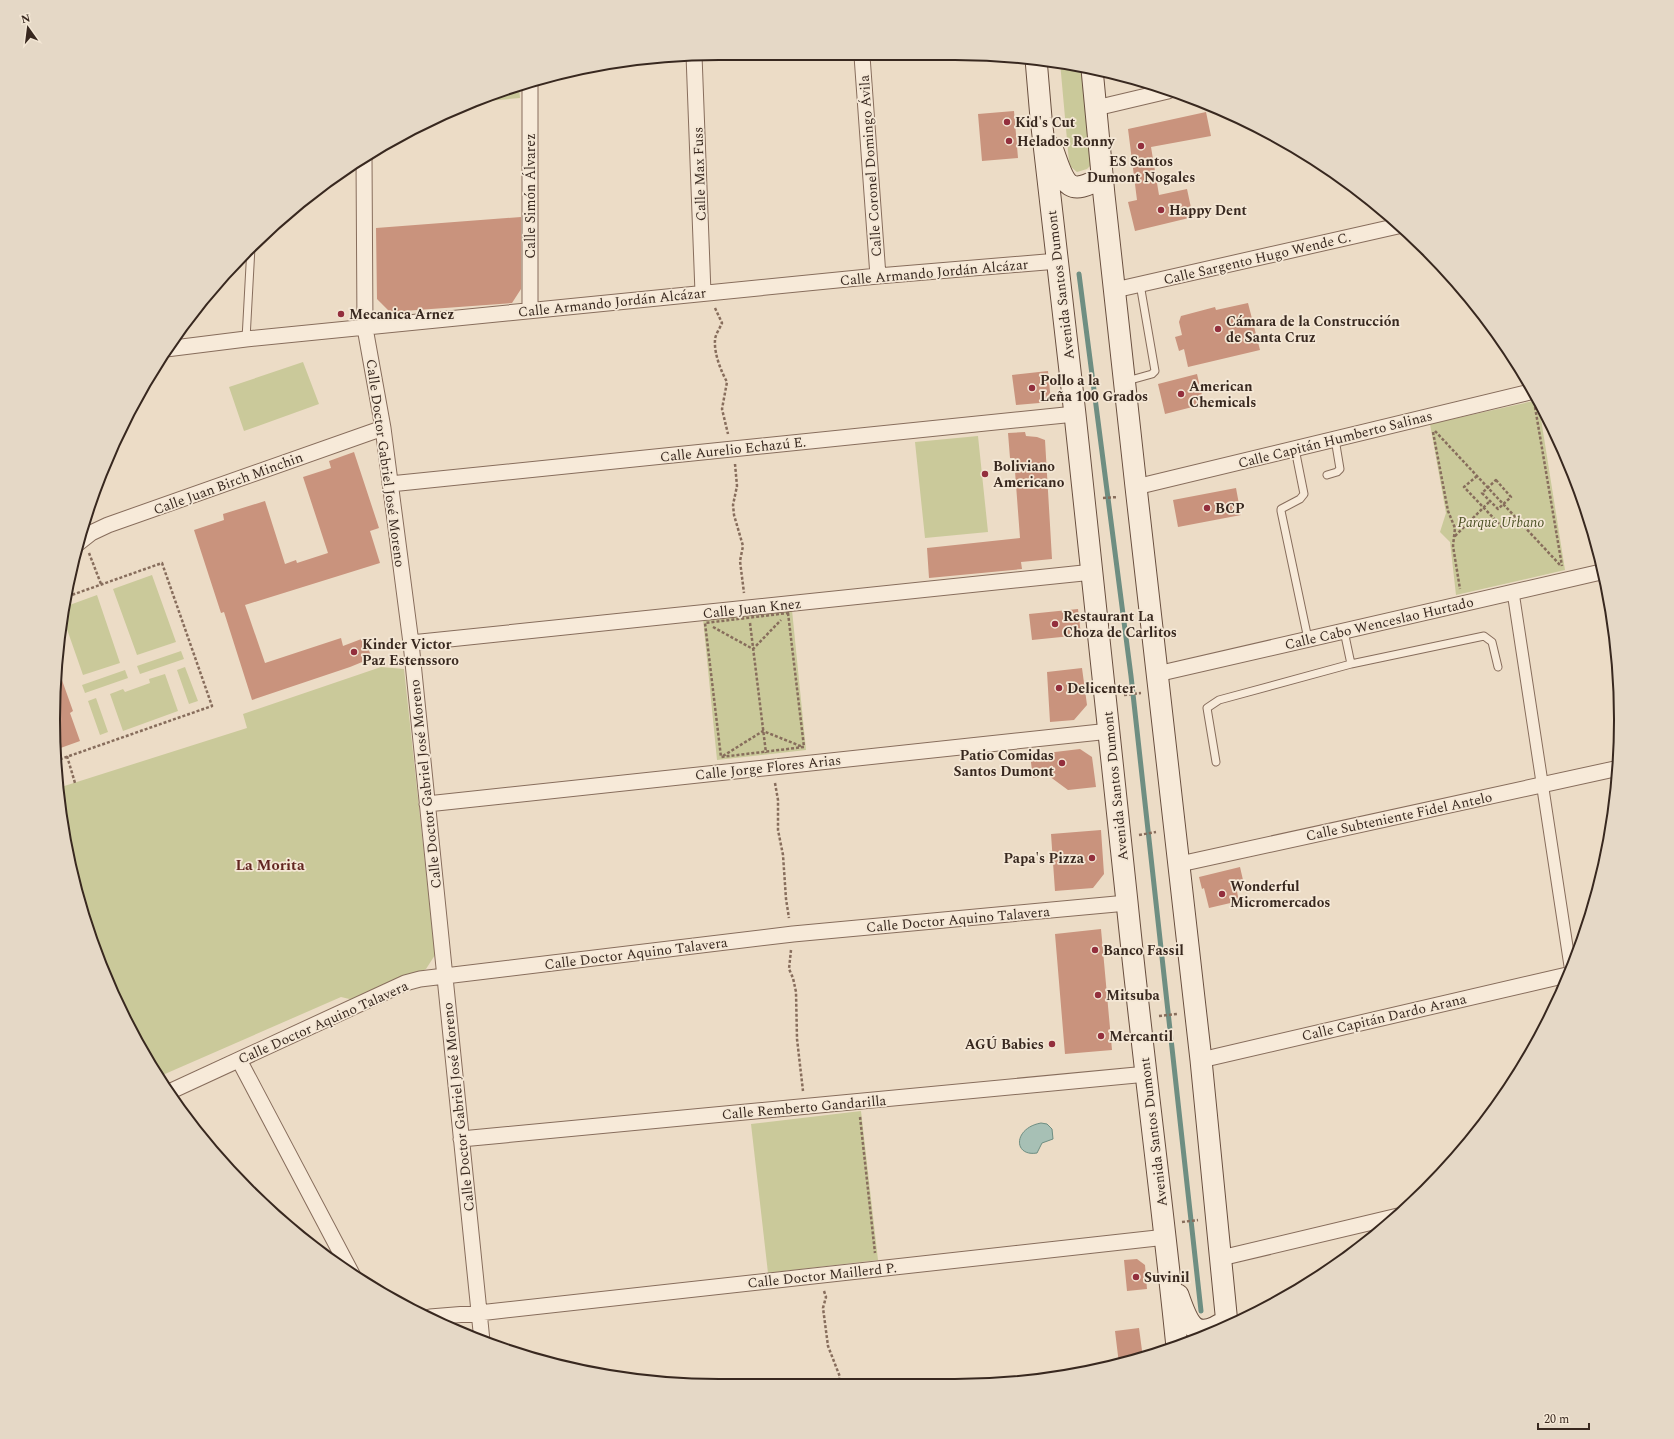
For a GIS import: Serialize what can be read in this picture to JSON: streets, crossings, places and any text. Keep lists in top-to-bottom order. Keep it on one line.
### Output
{"streets":{"main road":["Avenida Santos Dumont"],"street":["Calle Coronel Domingo Ávila","Calle Max Fuss","Calle Simón Álvarez","Calle Sargento Hugo Wende C.","Calle Armando Jordán Alcázar","Calle Capitán Humberto Salinas","Calle Aurelio Echazú E.","Calle Doctor Gabriel José Moreno","Calle Juan Birch Minchin","Calle Juan Knez","Calle Cabo Wenceslao Hurtado","Calle Jorge Flores Arias","Calle Subteniente Fidel Antelo","Calle Doctor Aquino Talavera","Calle Capitán Dardo Arana","Calle Remberto Gandarilla","Calle Doctor Maillerd P."]},"crossings":[["Calle Coronel Domingo Ávila","Calle Armando Jordán Alcázar"],["Calle Max Fuss","Calle Armando Jordán Alcázar"],["Calle Simón Álvarez","Calle Armando Jordán Alcázar"],["Calle Armando Jordán Alcázar","Avenida Santos Dumont"],["Calle Armando Jordán Alcázar","Calle Doctor Gabriel José Moreno"],["Avenida Santos Dumont","Calle Aurelio Echazú E."],["Avenida Santos Dumont","Calle Juan Knez"],["Avenida Santos Dumont","Calle Jorge Flores Arias"],["Avenida Santos Dumont","Calle Doctor Aquino Talavera"],["Avenida Santos Dumont","Calle Remberto Gandarilla"],["Avenida Santos Dumont","Calle Doctor Maillerd P."],["Calle Aurelio Echazú E.","Calle Doctor Gabriel José Moreno"],["Calle Doctor Gabriel José Moreno","Calle Juan Birch Minchin"],["Calle Doctor Gabriel José Moreno","Calle Juan Knez"],["Calle Doctor Gabriel José Moreno","Calle Jorge Flores Arias"],["Calle Doctor Gabriel José Moreno","Calle Doctor Aquino Talavera"],["Calle Doctor Gabriel José Moreno","Calle Remberto Gandarilla"],["Calle Doctor Gabriel José Moreno","Calle Doctor Maillerd P."]],"districts":["La Morita"],"parks":["Parque Urbano"],"places":["Kid's Cut","Helados Ronny","ES Santos Dumont Nogales","Happy Dent","Mecanica Arnez","Cámara de la Construcción de Santa Cruz","Pollo a la Leña 100 Grados","American Chemicals","Boliviano Americano","BCP","Restaurant La Choza de Carlitos","Kinder Victor Paz Estenssoro","Delicenter","Patio Comidas Santos Dumont","Papa's Pizza","Wonderful Micromercados","Banco Fassil","Mitsuba","Mercantil","AGÚ Babies","Suvinil"],"scale_bar":"20 m","north":"top"}
